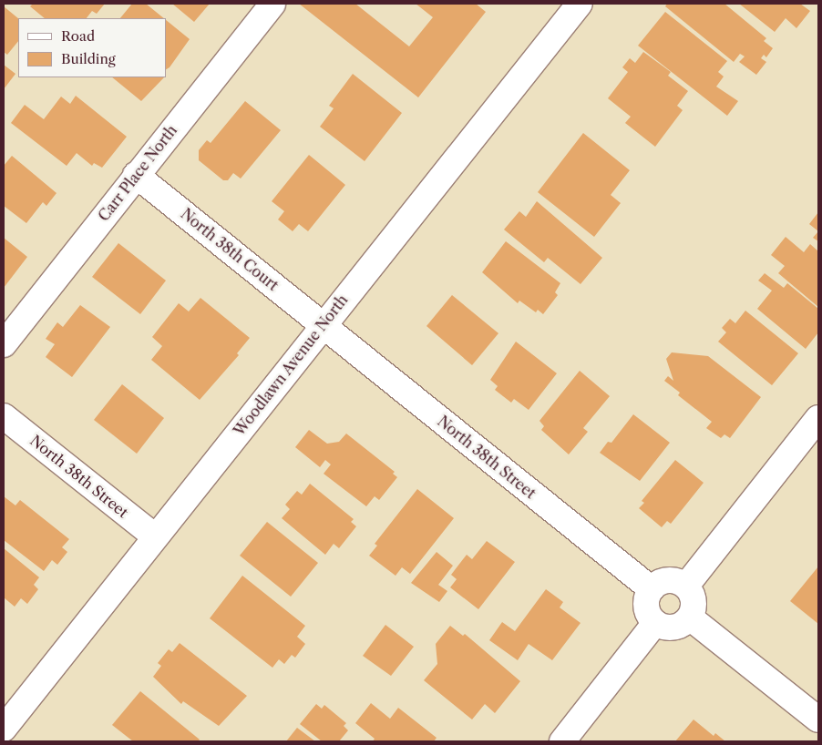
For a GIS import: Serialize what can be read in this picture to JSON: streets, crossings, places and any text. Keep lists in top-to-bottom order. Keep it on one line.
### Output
{"streets":{"street":["Carr Place North","North 38th Court","Woodlawn Avenue North","North 38th Street"]},"crossings":[["Carr Place North","North 38th Court"],["North 38th Court","Woodlawn Avenue North"],["North 38th Court","North 38th Street"],["Woodlawn Avenue North","North 38th Street"]],"legend":["Road","Building"]}
